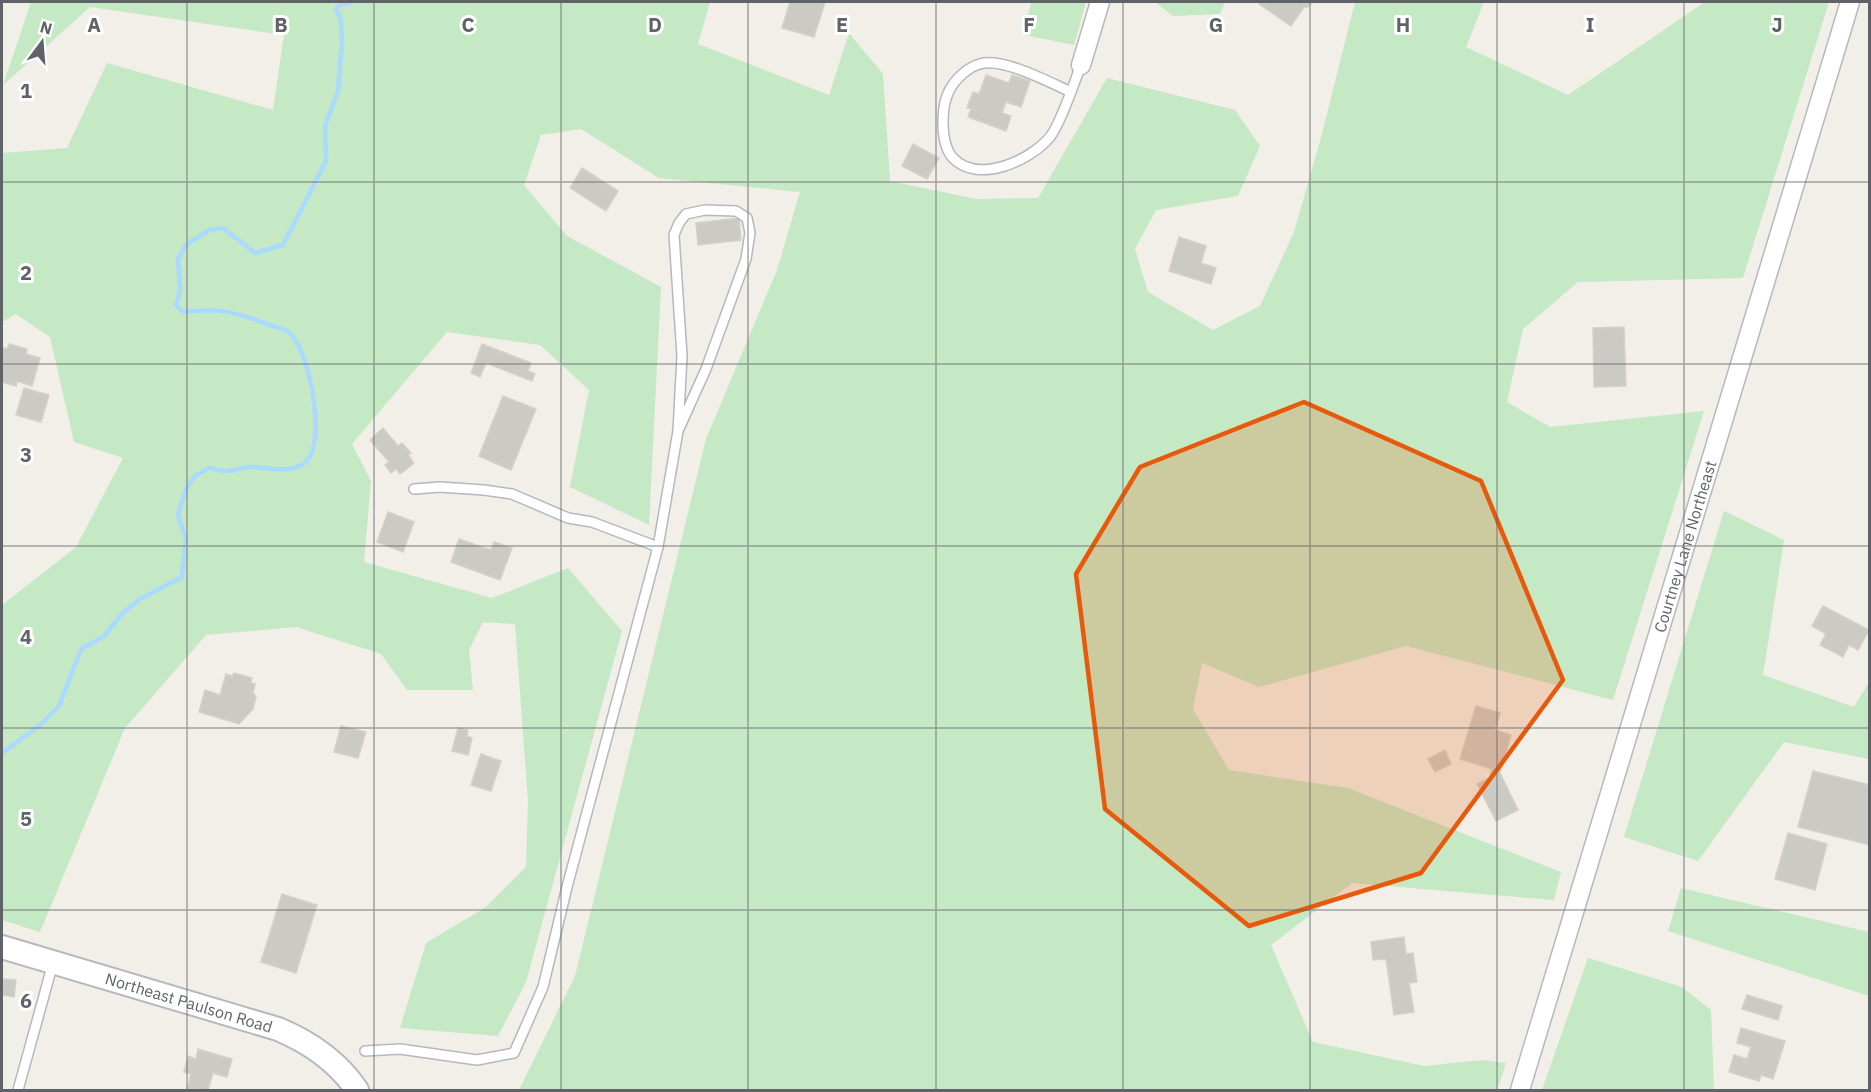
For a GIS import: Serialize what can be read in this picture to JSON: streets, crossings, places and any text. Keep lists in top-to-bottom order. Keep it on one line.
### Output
{"streets":{"street":["Courtney Lane Northeast","Northeast Paulson Road"]},"north":"top","grid":{"columns":["A","B","C","D","E","F","G","H","I","J"],"rows":["1","2","3","4","5","6"]}}
